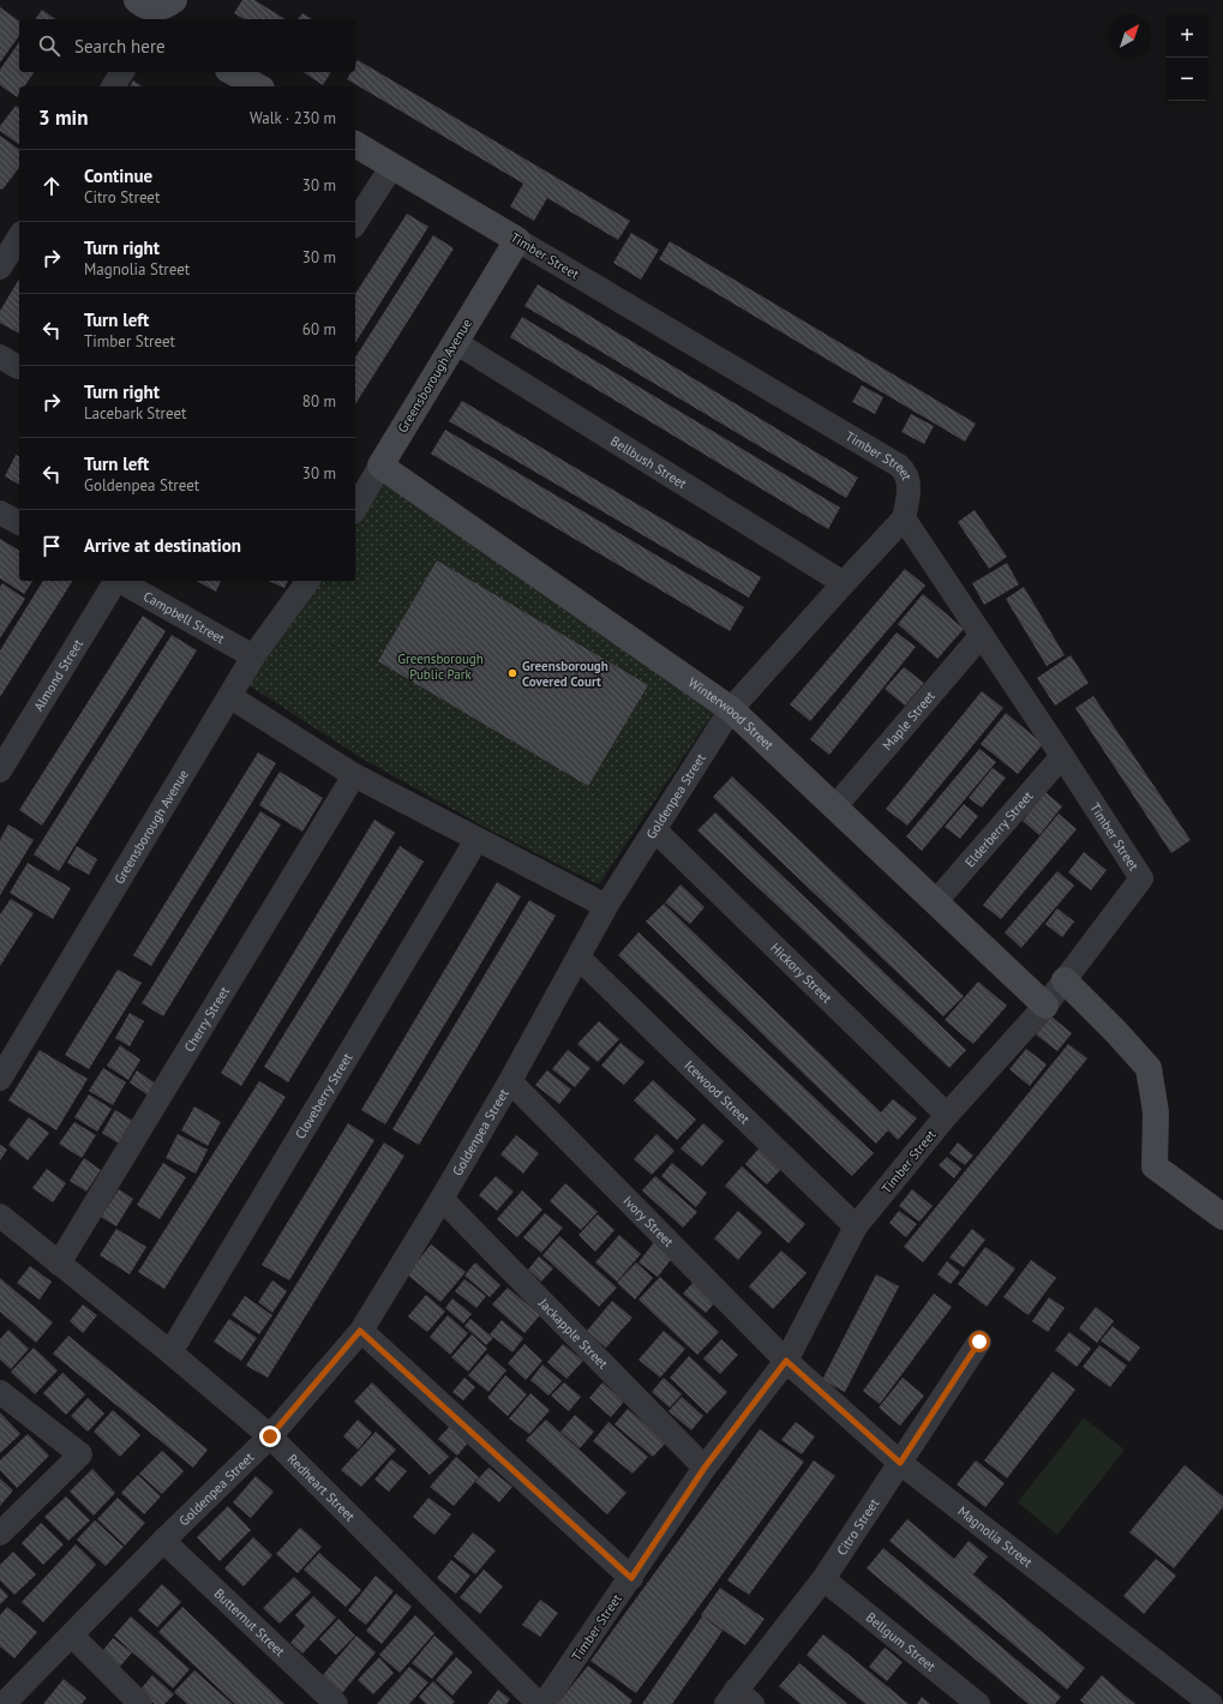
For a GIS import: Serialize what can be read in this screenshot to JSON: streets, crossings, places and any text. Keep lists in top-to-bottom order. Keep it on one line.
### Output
{"streets":{"street":["Timber Street","Greensborough Avenue","Bellbush Street","Campbell Street","Almond Street","Winterwood Street","Maple Street","Goldenpea Street","Elderberry Street","Hickory Street","Cherry Street","Icewood Street","Cloveberry Street","Ivory Street","Jackapple Street","Redheart Street","Citro Street","Magnolia Street","Butternut Street","Bellgum Street"]},"crossings":[["Timber Street","Greensborough Avenue"],["Timber Street","Winterwood Street"],["Timber Street","Maple Street"],["Timber Street","Goldenpea Street"],["Timber Street","Elderberry Street"],["Timber Street","Hickory Street"],["Timber Street","Icewood Street"],["Timber Street","Ivory Street"],["Timber Street","Jackapple Street"],["Timber Street","Magnolia Street"],["Greensborough Avenue","Bellbush Street"],["Greensborough Avenue","Campbell Street"],["Greensborough Avenue","Winterwood Street"],["Bellbush Street","Goldenpea Street"],["Winterwood Street","Maple Street"],["Winterwood Street","Goldenpea Street"],["Winterwood Street","Elderberry Street"],["Goldenpea Street","Hickory Street"],["Goldenpea Street","Icewood Street"],["Goldenpea Street","Ivory Street"],["Goldenpea Street","Jackapple Street"],["Goldenpea Street","Redheart Street"],["Goldenpea Street","Butternut Street"],["Cherry Street","Redheart Street"],["Cloveberry Street","Redheart Street"],["Ivory Street","Magnolia Street"],["Citro Street","Magnolia Street"],["Citro Street","Bellgum Street"]],"parks":["Greensborough Public Park"],"places":["Greensborough Covered Court"],"north":"top right","page":{"map_buttons":["+","−"],"search":"Search here","heading":["3 min","Walk · 230 m"],"list":[["Continue","Citro Street","30 m"],["Turn right","Magnolia Street","30 m"],["Turn left","Timber Street","60 m"],["Turn right","Lacebark Street","80 m"],["Turn left","Goldenpea Street","30 m"],"Arrive at destination"]}}
